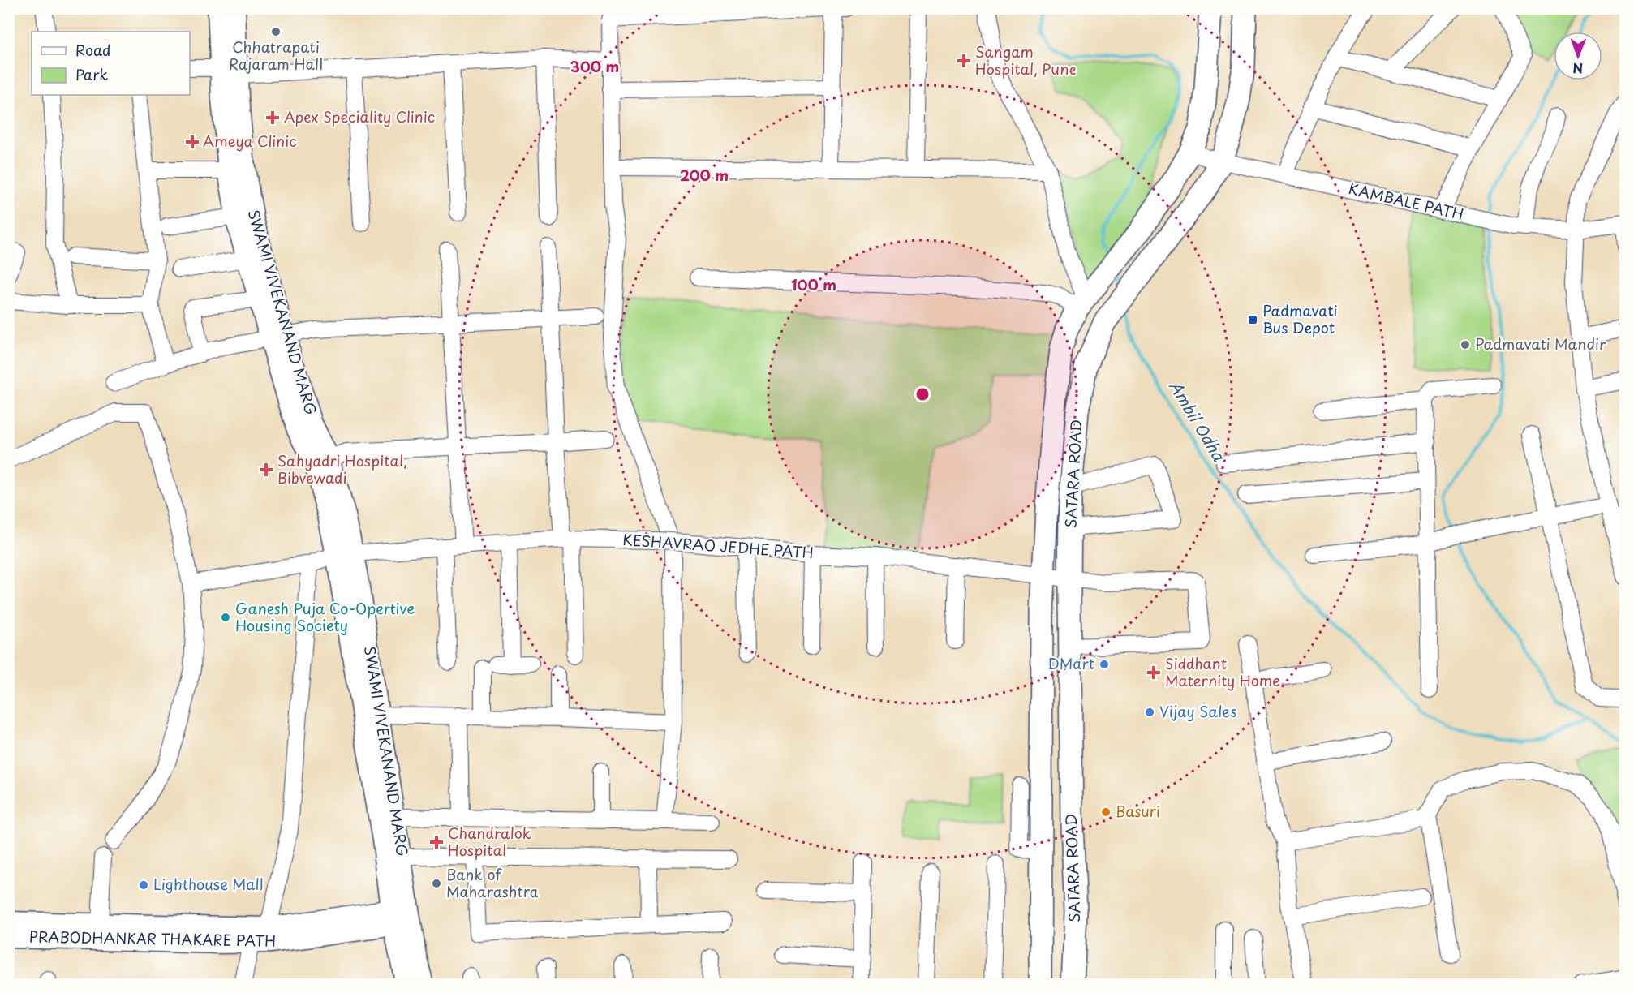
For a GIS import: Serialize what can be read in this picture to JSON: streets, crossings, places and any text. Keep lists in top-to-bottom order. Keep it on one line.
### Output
{"streets":{"highway":["SATARA ROAD"],"main road":["SWAMI VIVEKANAND MARG","PRABODHANKAR THAKARE PATH"],"street":["KAMBALE PATH","KESHAVRAO JEDHE PATH"]},"crossings":[["KAMBALE PATH","SATARA ROAD"],["SWAMI VIVEKANAND MARG","KESHAVRAO JEDHE PATH"],["SWAMI VIVEKANAND MARG","PRABODHANKAR THAKARE PATH"],["SATARA ROAD","KESHAVRAO JEDHE PATH"]],"water":["Ambil Odha"],"places":{"other":["Chhatrapati Rajaram Hall","Padmavati Mandir","Ganesh Puja Co-Opertive Housing Society","DMart","Vijay Sales","Basuri","Bank of Maharashtra","Lighthouse Mall"],"health":["Sangam Hospital, Pune","Apex Speciality Clinic","Ameya Clinic","Sahyadri Hospital, Bibvewadi","Siddhant Maternity Home","Chandralok Hospital"],"transit":["Padmavati Bus Depot"]},"legend":["Road","Park"],"north":"bottom","rings":["300 m","200 m","100 m"]}
